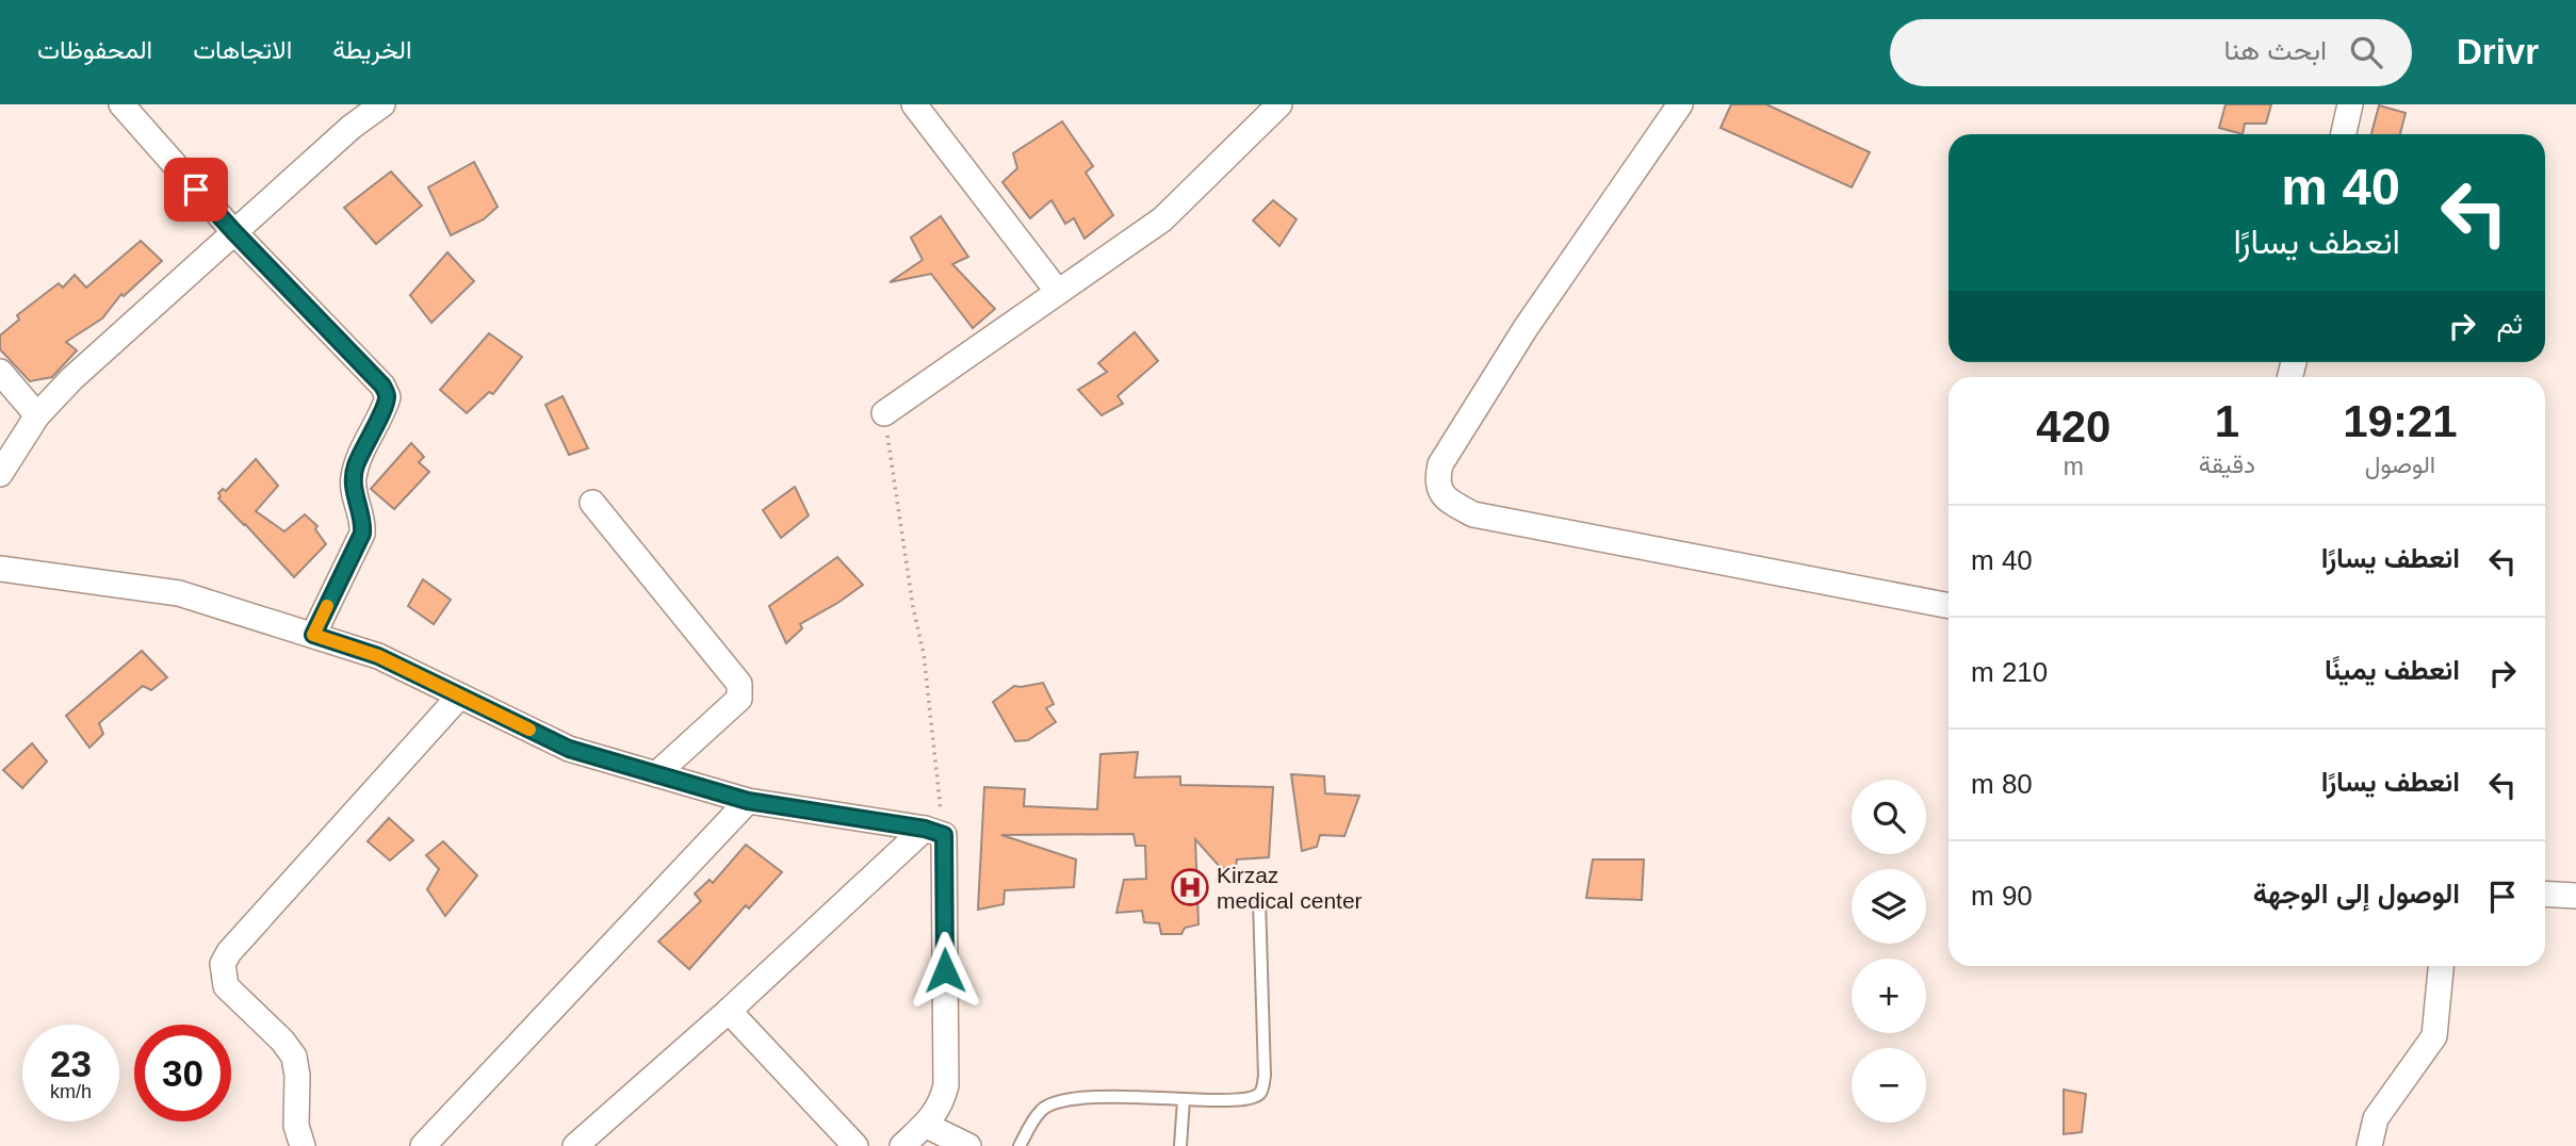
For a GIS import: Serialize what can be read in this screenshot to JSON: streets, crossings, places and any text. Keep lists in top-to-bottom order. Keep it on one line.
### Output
{"places":{"hospital":["Kirzaz medical center"]},"page":{"header":"Drivr","search":"ابحث هنا","nav":["الخريطة","الاتجاهات","المحفوظات"],"turn":["40 m","انعطف يسارًا"],"then":"ثم","eta":["19:21","الوصول","1","دقيقة","420","m"],"list":[{"name":"انعطف يسارًا","value":"40 m"},{"name":"انعطف يمينًا","value":"210 m"},{"name":"انعطف يسارًا","value":"80 m"},{"name":"الوصول إلى الوجهة","value":"90 m"}],"map_buttons":["+","−"],"speed":"23 km/h","limit":"30"}}
